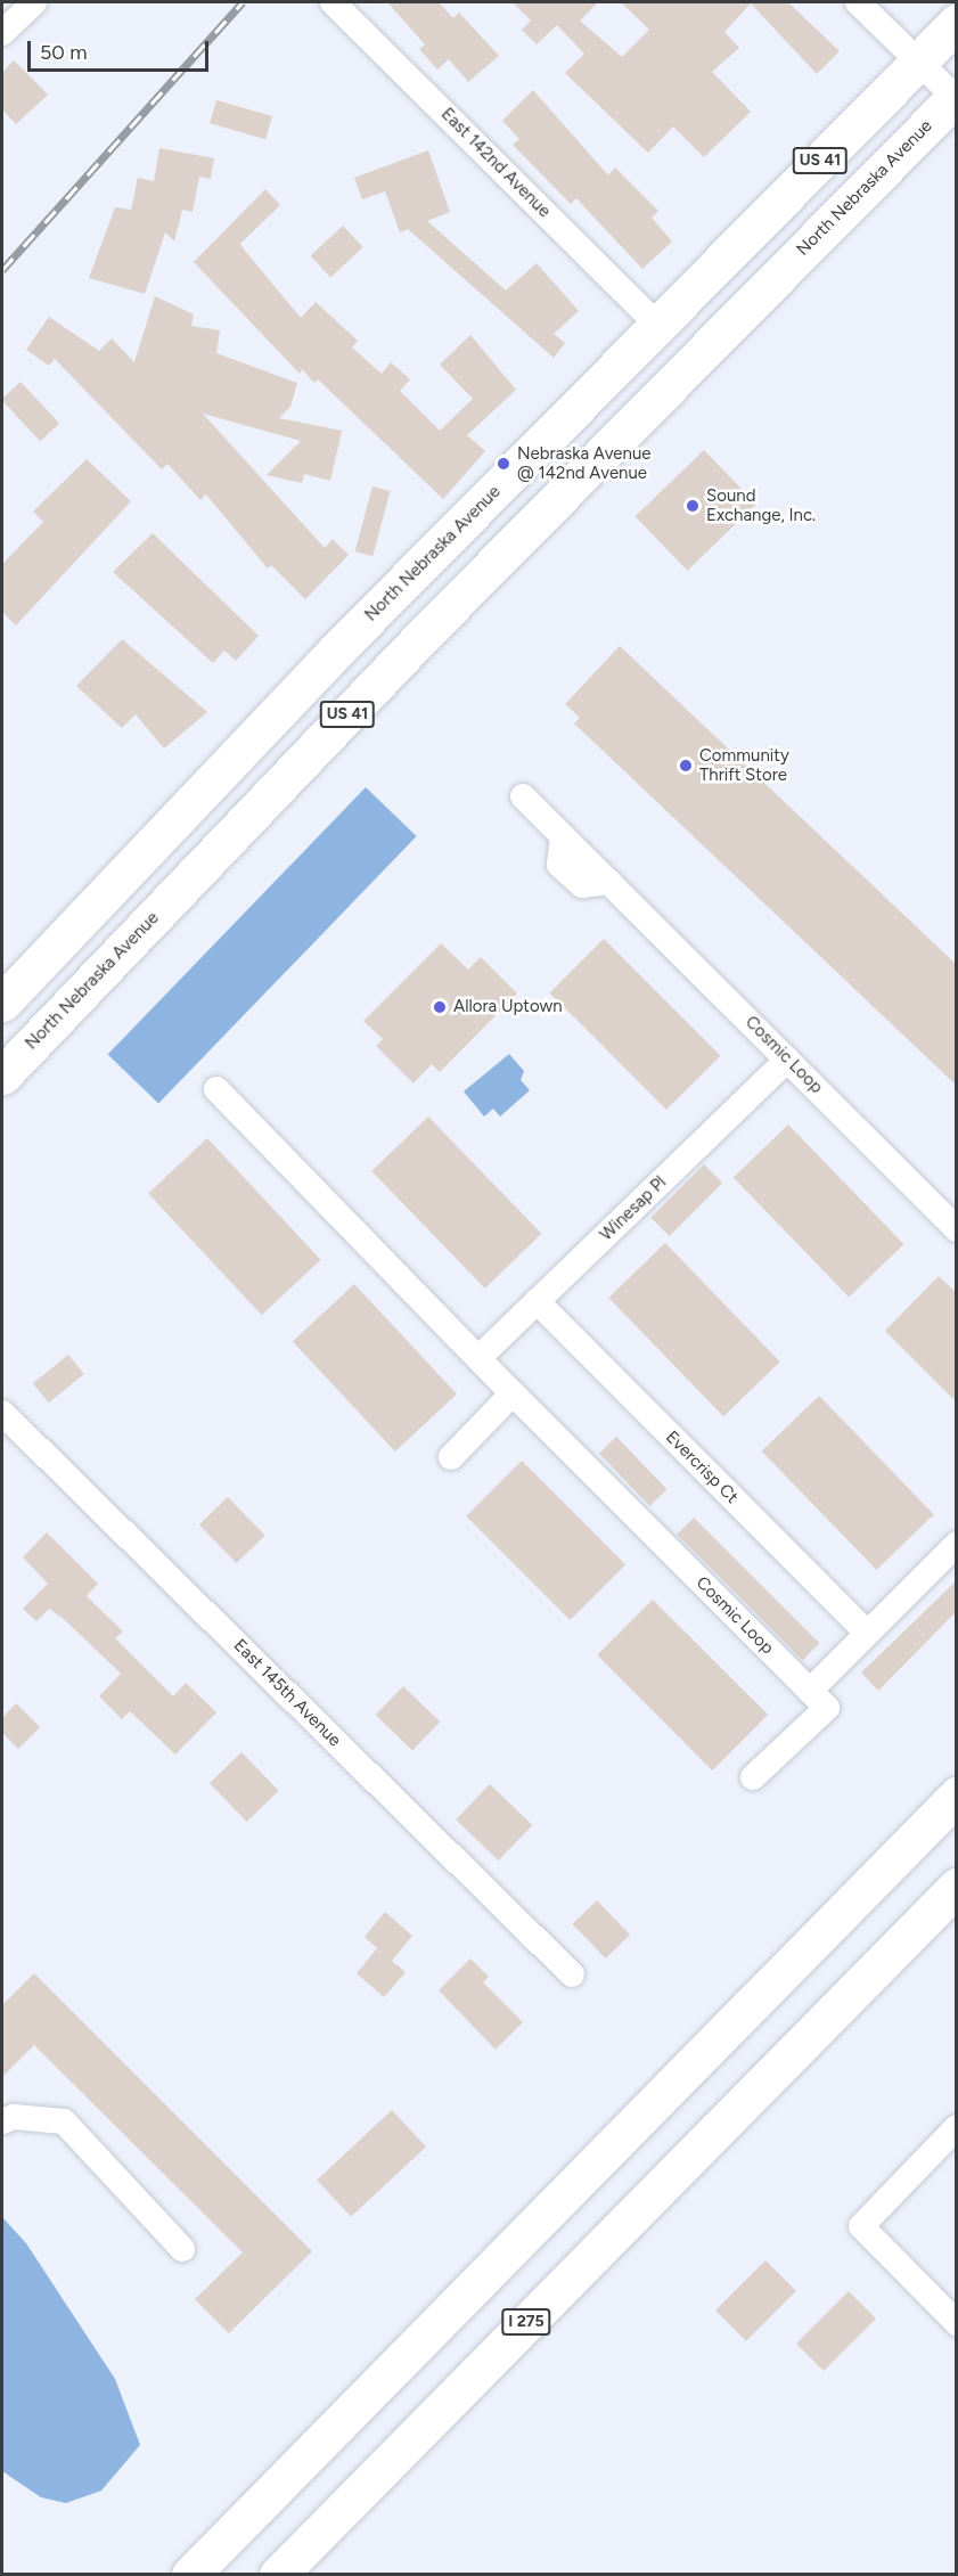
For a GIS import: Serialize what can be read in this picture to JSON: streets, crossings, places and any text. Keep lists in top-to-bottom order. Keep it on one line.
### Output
{"streets":{"main road":["US 41","North Nebraska Avenue","I 275"],"street":["East 142nd Avenue","Cosmic Loop","Winesap Pl","Evercrisp Ct","East 145th Avenue"]},"crossings":[["East 142nd Avenue","North Nebraska Avenue"],["Cosmic Loop","Winesap Pl"],["Winesap Pl","Evercrisp Ct"]],"places":["Nebraska Avenue @ 142nd Avenue","Sound Exchange, Inc.","Community Thrift Store","Allora Uptown"],"scale_bar":"50 m"}
